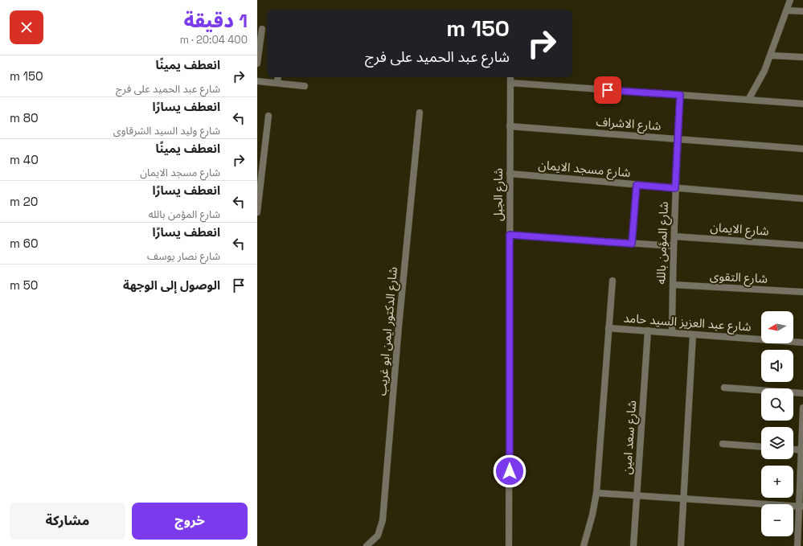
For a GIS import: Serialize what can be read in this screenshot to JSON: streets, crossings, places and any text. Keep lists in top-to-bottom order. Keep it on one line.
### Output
{"streets":{"street":["شارع الاشراف","شارع مسجد الايمان","شارع الجبل","شارع الايمان","شارع المؤمن بالله","شارع التقوى","شارع عبد العزيز السيد حامد","شارع الدكتور ايمن ابو غريب","شارع سعد امين"]},"crossings":[["شارع الاشراف","شارع الجبل"],["شارع الاشراف","شارع المؤمن بالله"],["شارع مسجد الايمان","شارع الجبل"],["شارع مسجد الايمان","شارع المؤمن بالله"],["شارع الايمان","شارع المؤمن بالله"],["شارع المؤمن بالله","شارع التقوى"],["شارع المؤمن بالله","شارع عبد العزيز السيد حامد"],["شارع عبد العزيز السيد حامد","شارع سعد امين"]],"north":"left","page":{"heading":["1 دقيقة","400 m · 20:04"],"turn":["150 m","شارع عبد الحميد على فرج"],"list":[{"name":"انعطف يمينًا","note":"شارع عبد الحميد على فرج","value":"150 m"},{"name":"انعطف يسارًا","note":"شارع وليد السيد الشرقاوى","value":"80 m"},{"name":"انعطف يمينًا","note":"شارع مسجد الايمان","value":"40 m"},{"name":"انعطف يسارًا","note":"شارع المؤمن بالله","value":"20 m"},{"name":"انعطف يسارًا","note":"شارع نصار يوسف","value":"60 m"},{"name":"الوصول إلى الوجهة","value":"50 m"}],"map_buttons":["+","−"],"buttons":["خروج","مشاركة"]}}
